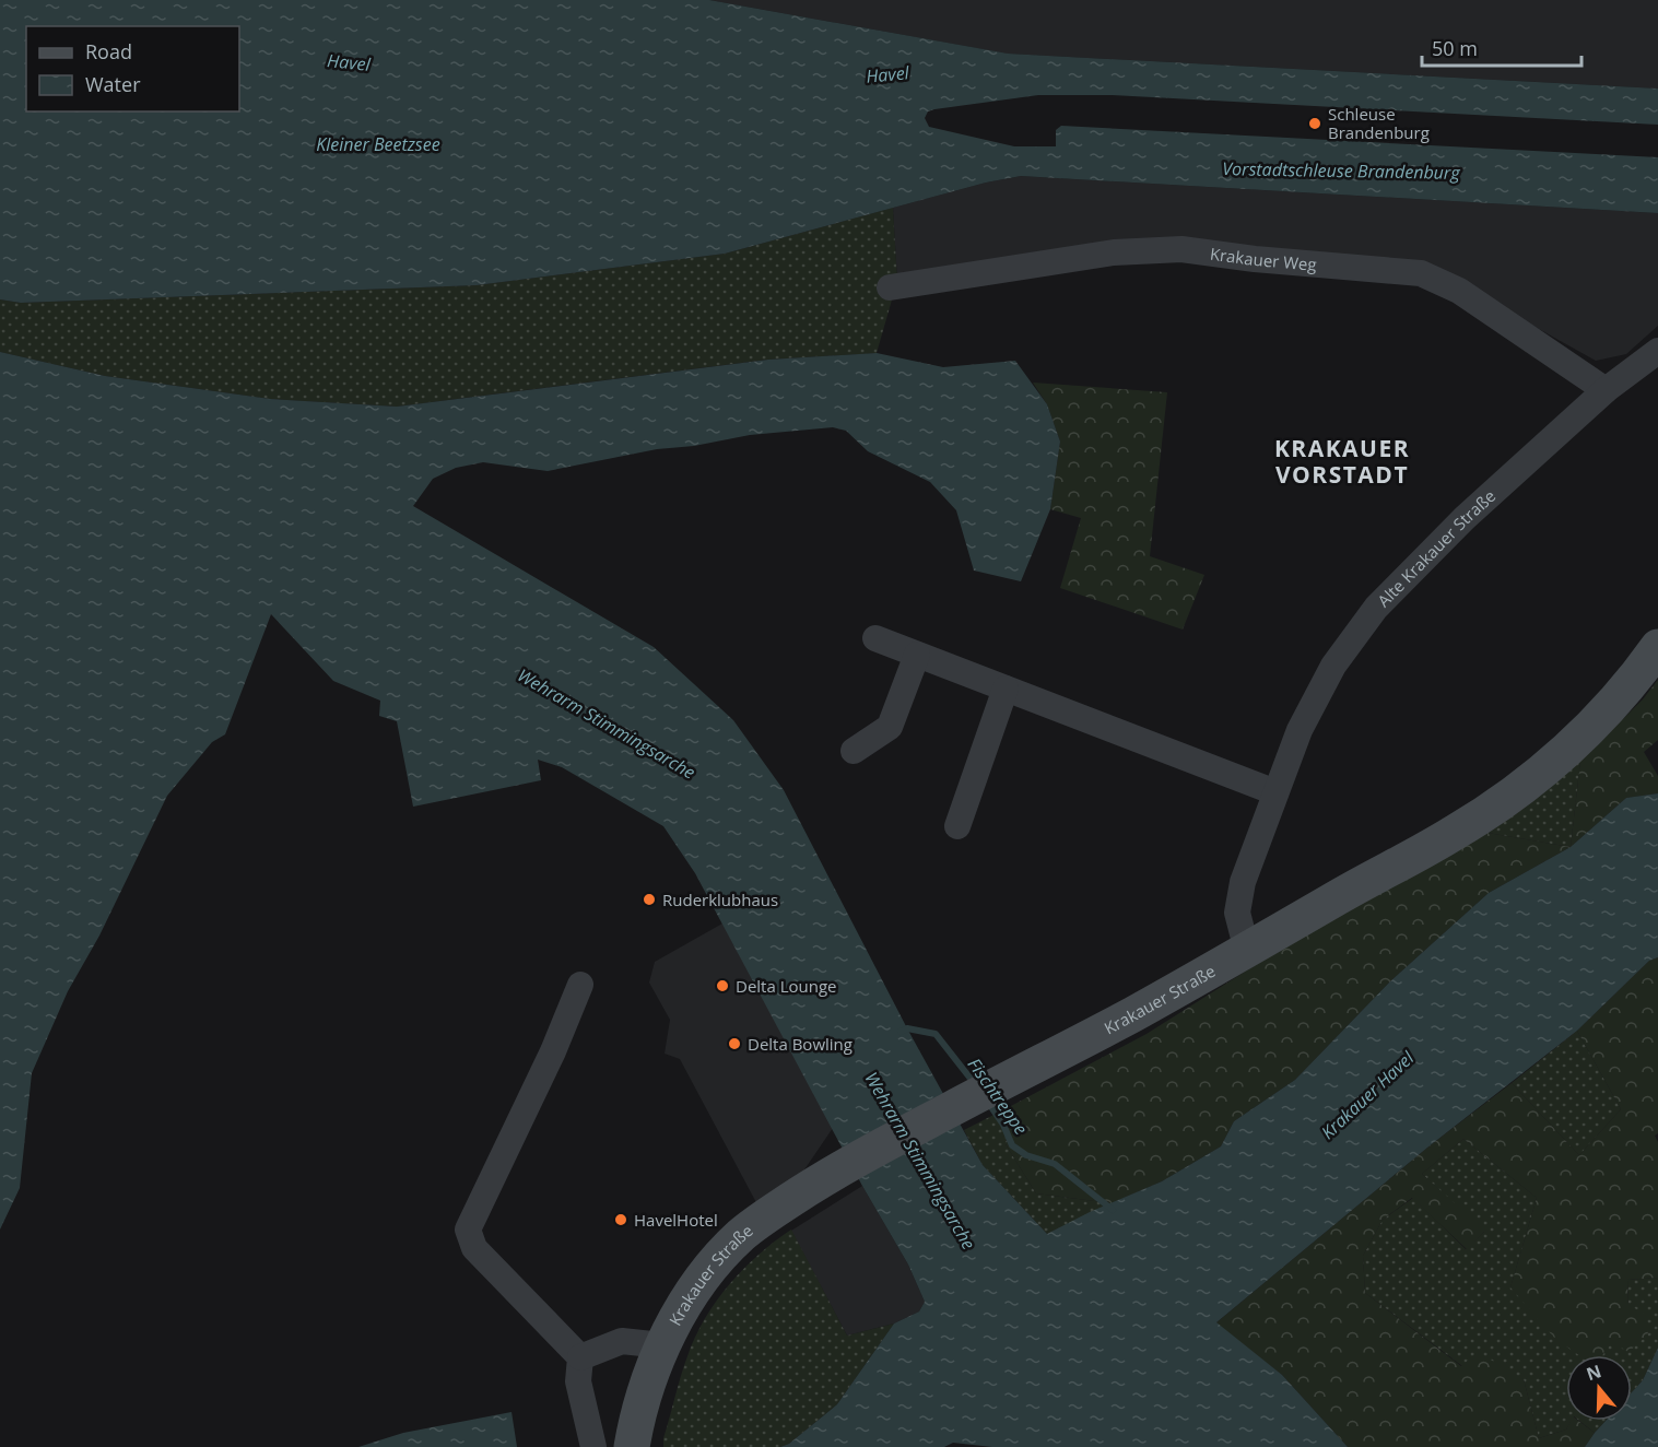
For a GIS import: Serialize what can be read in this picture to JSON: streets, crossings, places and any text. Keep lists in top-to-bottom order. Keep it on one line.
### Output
{"streets":{"main road":["Krakauer Straße"],"street":["Krakauer Weg","Alte Krakauer Straße"]},"crossings":[["Krakauer Weg","Alte Krakauer Straße"],["Alte Krakauer Straße","Krakauer Straße"]],"districts":["KRAKAUER VORSTADT"],"water":["Havel","Kleiner Beetzsee","Vorstadtschleuse Brandenburg","Wehrarm Stimmingsarche","Krakauer Havel","Fischtreppe"],"places":["Schleuse Brandenburg","Ruderklubhaus","Delta Lounge","Delta Bowling","HavelHotel"],"legend":["Road","Water"],"scale_bar":"50 m","north":"top"}
